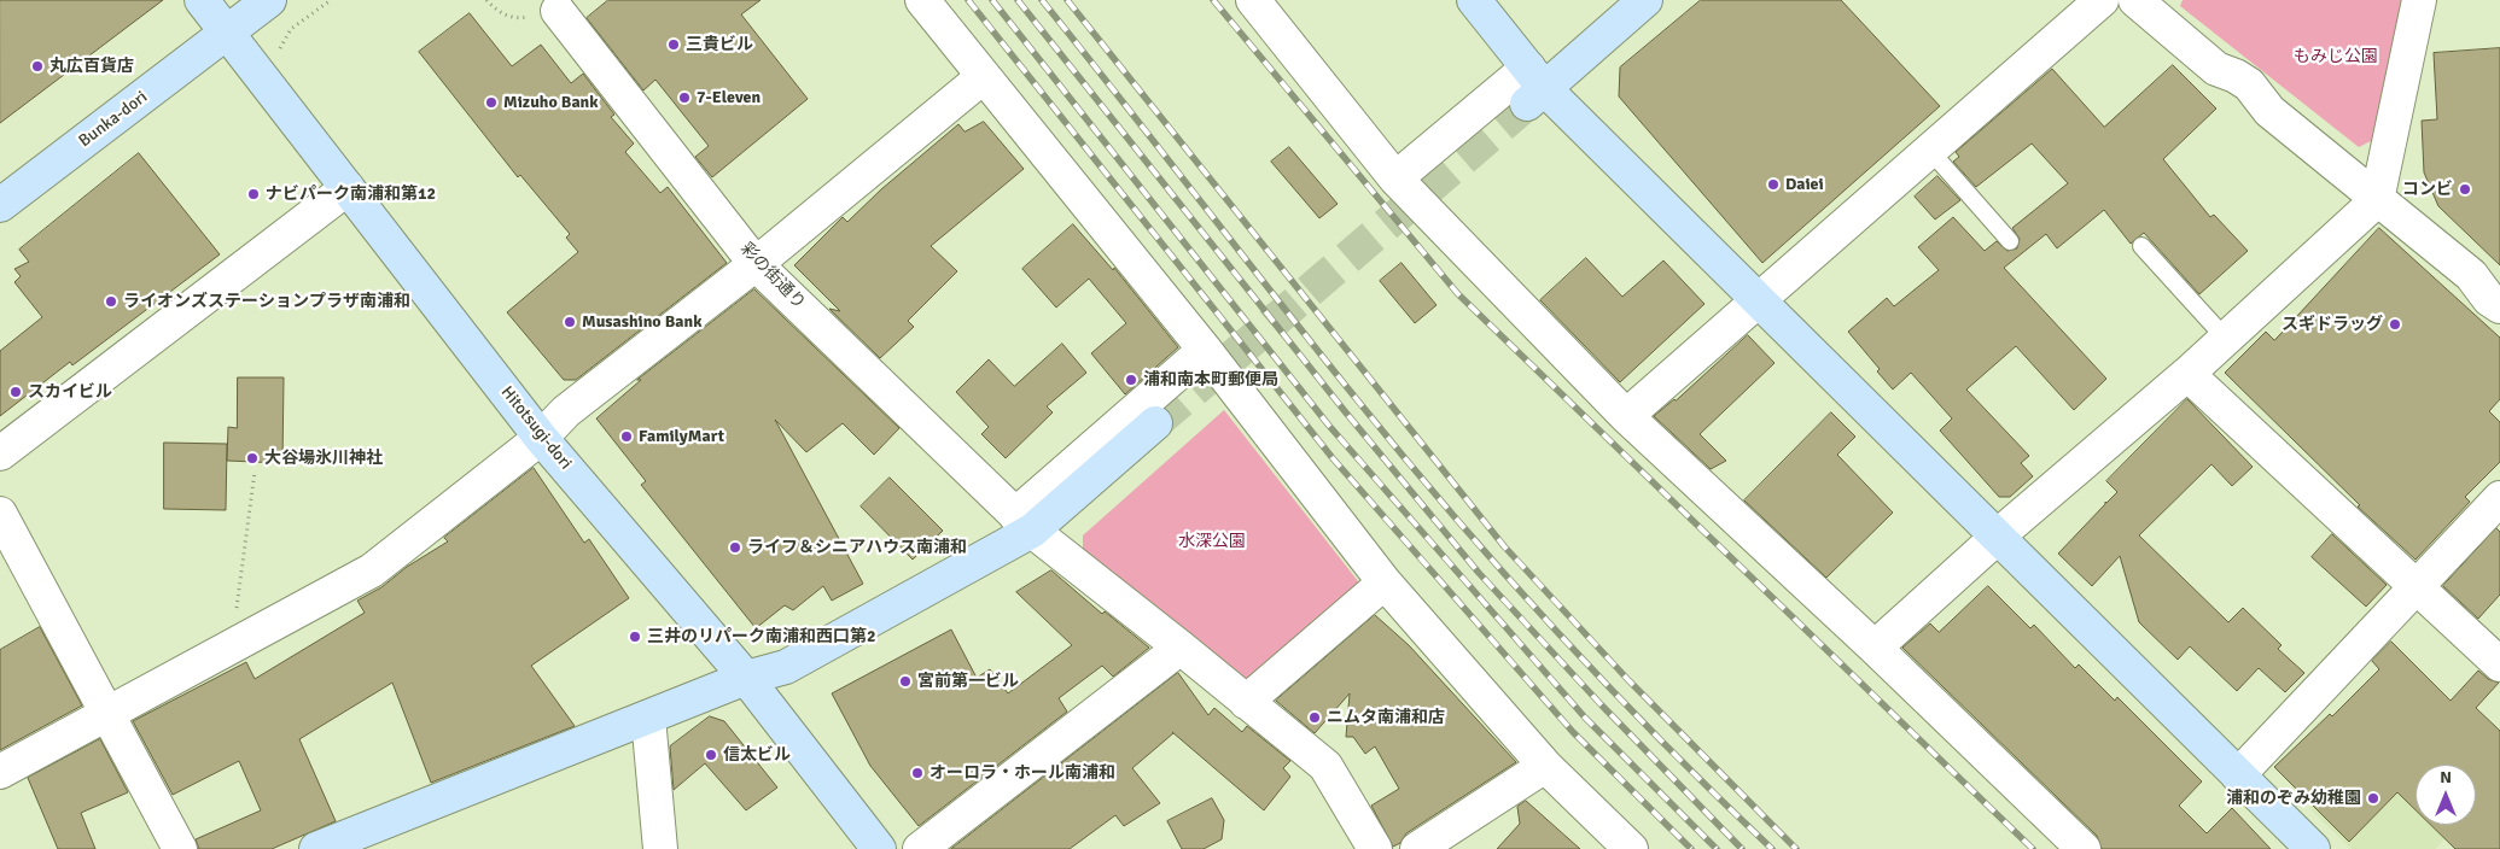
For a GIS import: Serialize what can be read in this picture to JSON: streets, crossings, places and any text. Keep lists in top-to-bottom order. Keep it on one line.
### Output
{"streets":{"street":["Bunka-dori","彩の街通り","Hitotsugi-dori"]},"crossings":[["Bunka-dori","Hitotsugi-dori"]],"parks":["もみじ公園","水深公園"],"places":["三貴ビル","丸広百貨店","7-Eleven","Mizuho Bank","Daiei","コンビ","ナビパーク南浦和第12","ライオンズステーションプラザ南浦和","Musashino Bank","スギドラッグ","浦和南本町郵便局","スカイビル","FamilyMart","大谷場氷川神社","ライフ＆シニアハウス南浦和","三井のリパーク南浦和西口第2","宮前第一ビル","ニムタ南浦和店","信太ビル","オーロラ・ホール南浦和","浦和のぞみ幼稚園"],"north":"top"}
